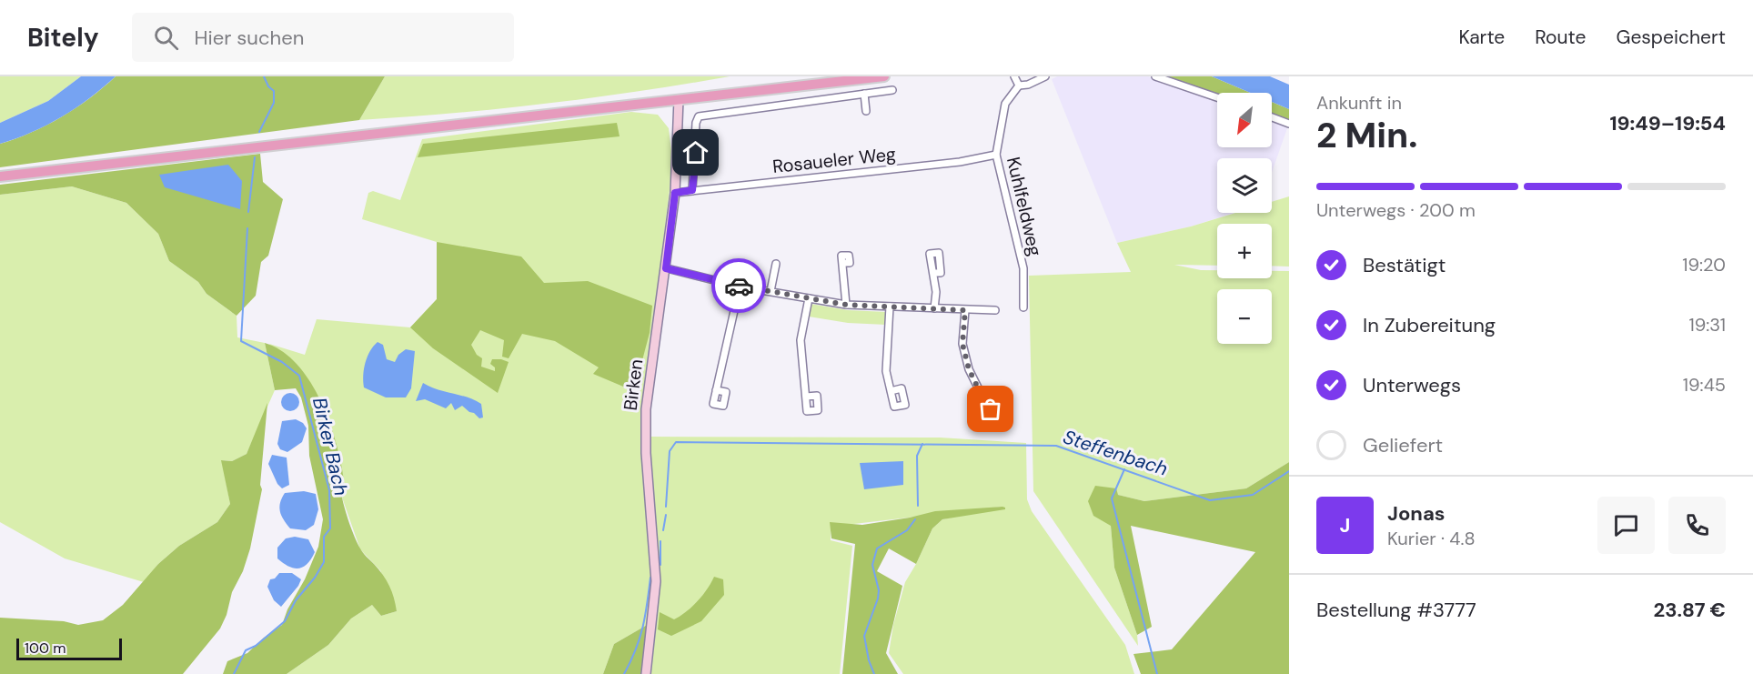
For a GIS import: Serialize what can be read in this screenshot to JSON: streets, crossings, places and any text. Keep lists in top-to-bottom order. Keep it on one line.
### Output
{"streets":{"street":["Rosaueler Weg","Kuhlfeldweg","Birken"]},"crossings":[["Rosaueler Weg","Kuhlfeldweg"],["Rosaueler Weg","Birken"]],"water":["Birker Bach","Steffenbach"],"scale_bar":"100 m","north":"bottom left","page":{"header":"Bitely","search":"Hier suchen","nav":["Karte","Route","Gespeichert"],"heading":["2 Min.","Ankunft in","19:49–19:54"],"panel":["Jonas","Kurier · 4.8","Bestellung #3777","23.87 €"],"map_buttons":["+","−"],"bar":"Unterwegs · 200 m","list":[["Bestätigt","19:20"],["In Zubereitung","19:31"],["Unterwegs","19:45"],"Geliefert"],"round":"J","scale":"100 m"}}
